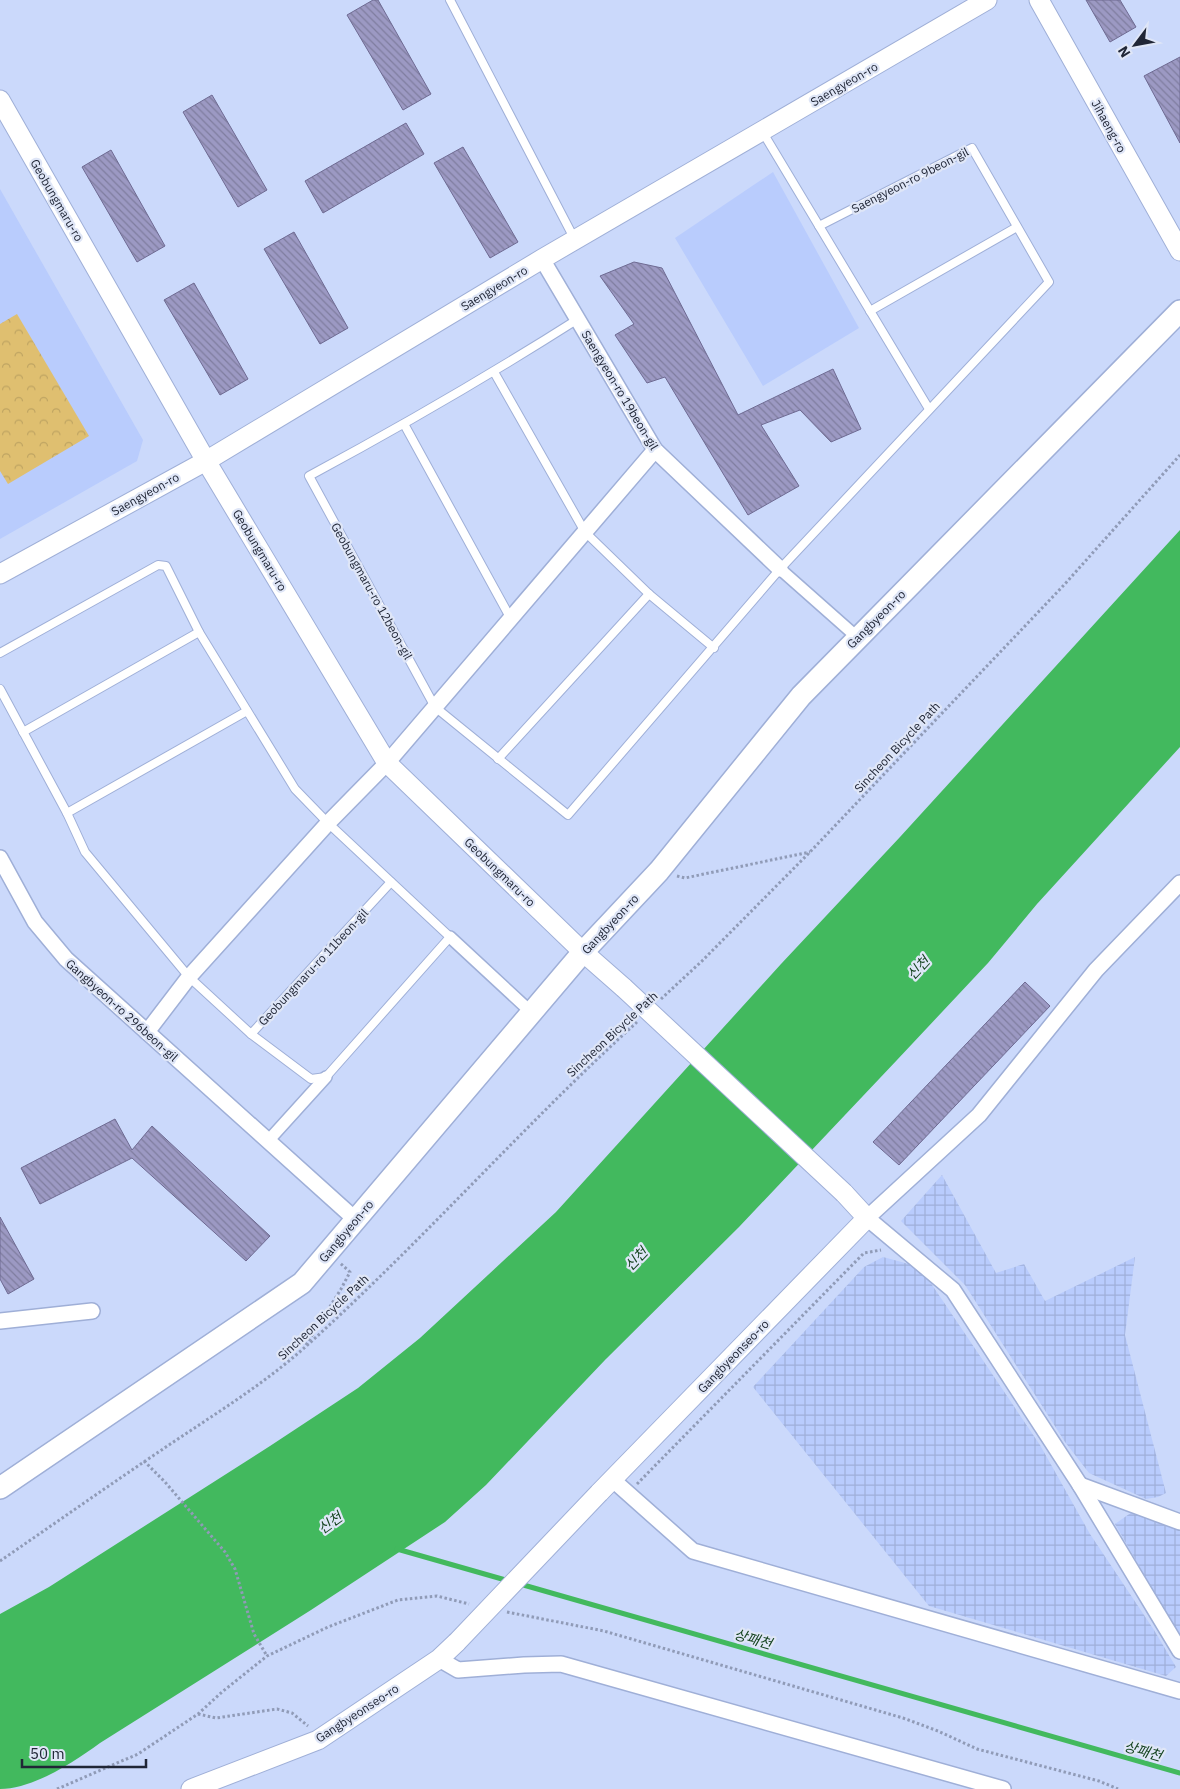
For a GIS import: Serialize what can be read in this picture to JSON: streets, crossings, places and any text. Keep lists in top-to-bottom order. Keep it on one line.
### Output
{"streets":{"main road":["Gangbyeon-ro"],"street":["Saengyeon-ro","Jihaeng-ro","Geobungmaru-ro","Saengyeon-ro 19beon-gil","Gangbyeon-ro 296beon-gil","Gangbyeonseo-ro"],"lane":["Saengyeon-ro 9beon-gil","Geobungmaru-ro 12beon-gil","Geobungmaru-ro 11beon-gil"],"path":["Sincheon Bicycle Path"]},"crossings":[["Saengyeon-ro","Geobungmaru-ro"],["Saengyeon-ro","Saengyeon-ro 19beon-gil"],["Saengyeon-ro 9beon-gil","Saengyeon-ro 19beon-gil"],["Geobungmaru-ro","Gangbyeon-ro"],["Geobungmaru-ro","Gangbyeonseo-ro"],["Saengyeon-ro 19beon-gil","Gangbyeon-ro"],["Gangbyeon-ro","Gangbyeon-ro 296beon-gil"]],"water":["신천","상패천"],"scale_bar":"50 m","north":"bottom left"}
